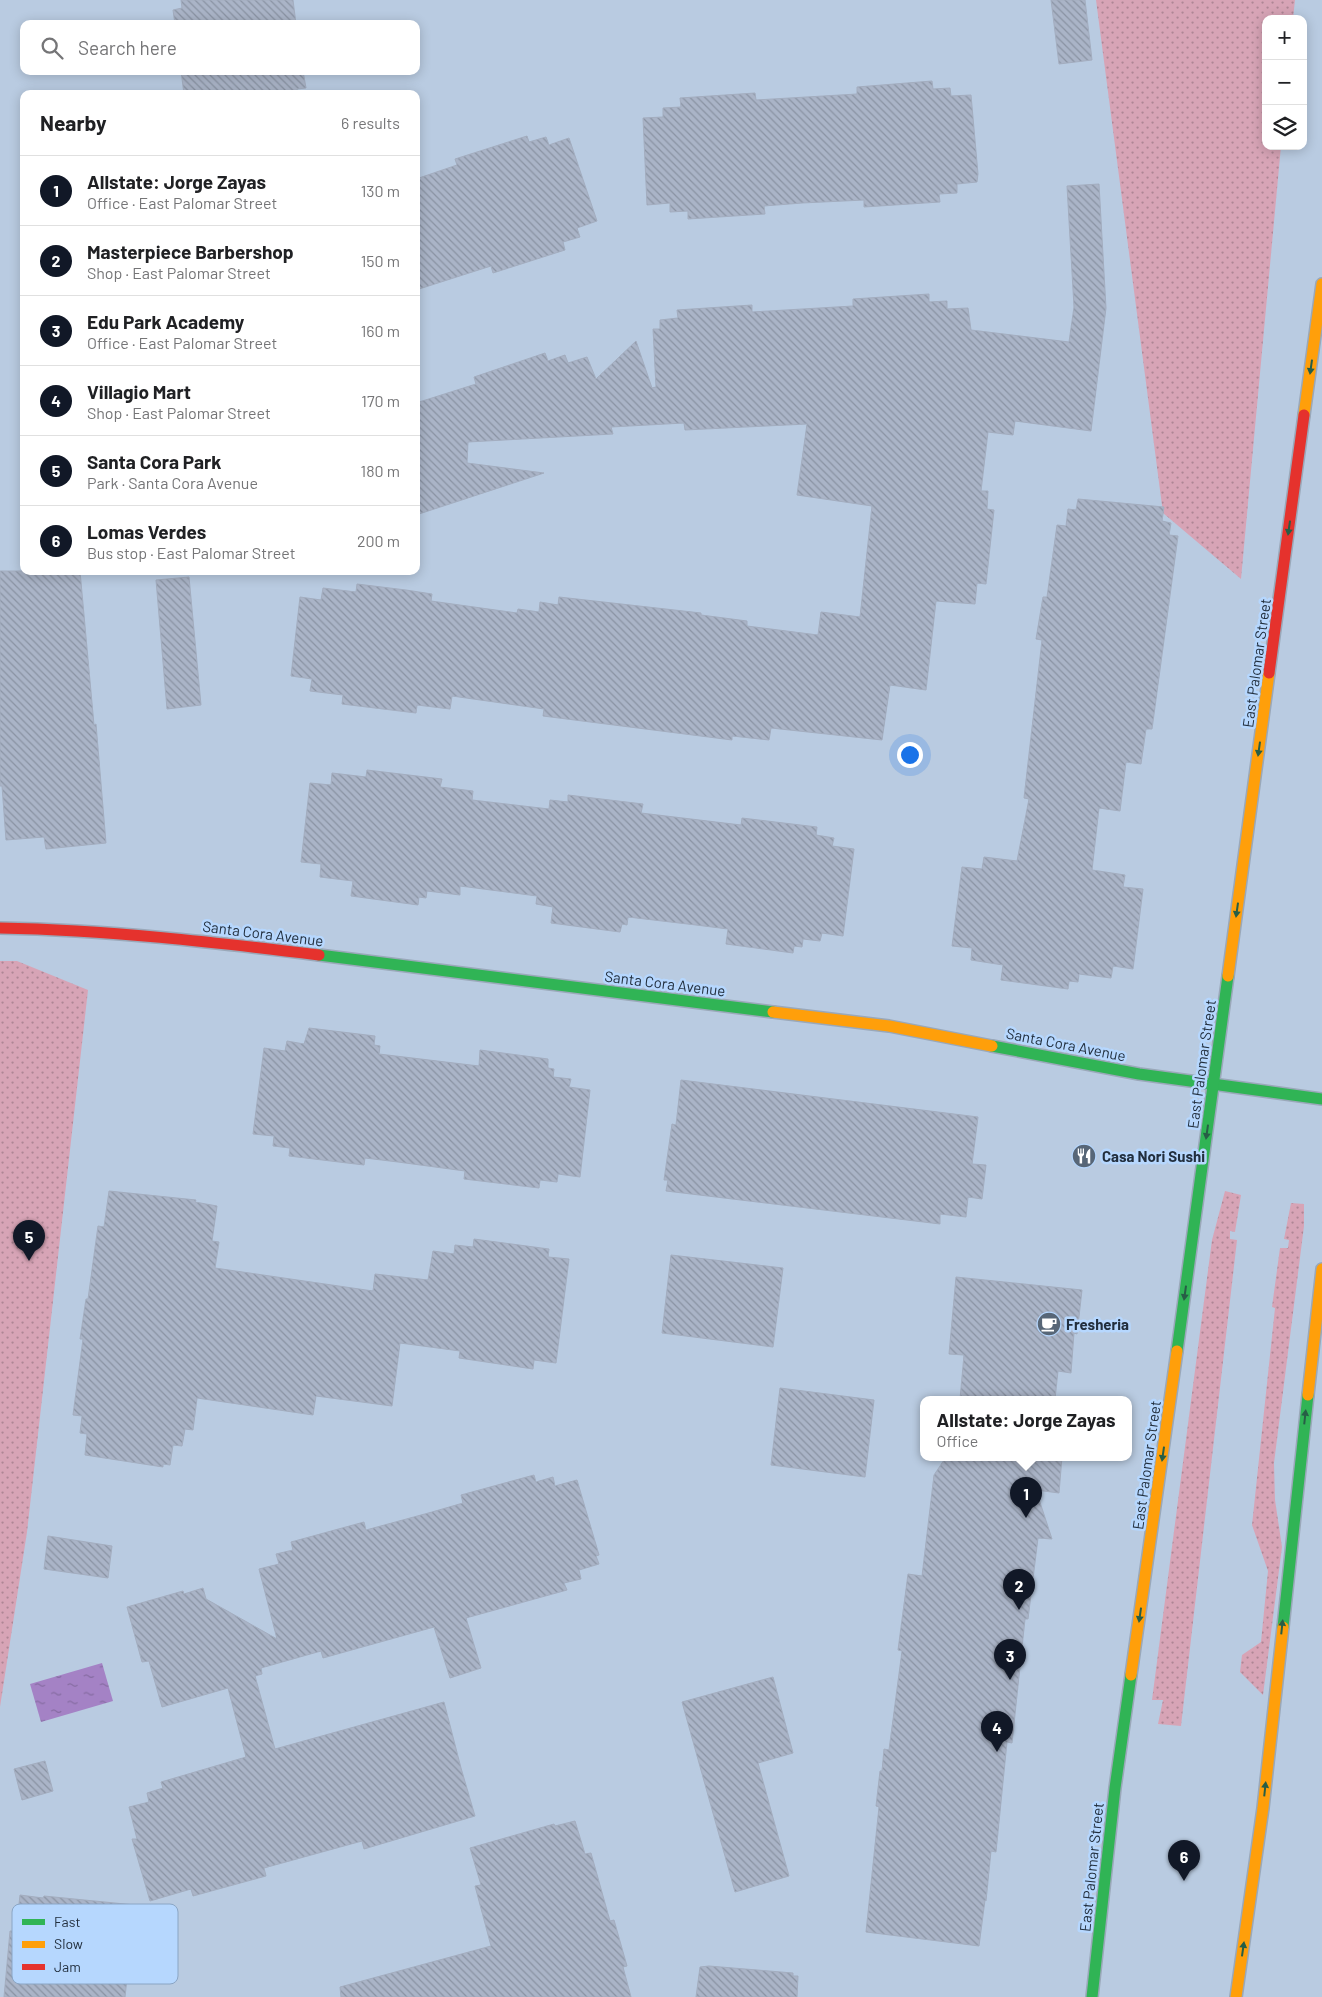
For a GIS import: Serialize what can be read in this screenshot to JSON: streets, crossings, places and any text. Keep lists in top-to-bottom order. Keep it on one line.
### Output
{"streets":{"main road":["East Palomar Street","Santa Cora Avenue"]},"crossings":[["East Palomar Street","Santa Cora Avenue"]],"one_way":["East Palomar Street"],"places":{"restaurant":["Casa Nori Sushi"],"cafe":["Fresheria"]},"legend":["Fast","Slow","Jam"],"page":{"map_buttons":["+","−"],"search":"Search here","heading":["Nearby","6 results"],"list":[{"mark":"1","name":"Allstate: Jorge Zayas","note":"Office · East Palomar Street","value":"130 m"},{"mark":"2","name":"Masterpiece Barbershop","note":"Shop · East Palomar Street","value":"150 m"},{"mark":"3","name":"Edu Park Academy","note":"Office · East Palomar Street","value":"160 m"},{"mark":"4","name":"Villagio Mart","note":"Shop · East Palomar Street","value":"170 m"},{"mark":"5","name":"Santa Cora Park","note":"Park · Santa Cora Avenue","value":"180 m"},{"mark":"6","name":"Lomas Verdes","note":"Bus stop · East Palomar Street","value":"200 m"}],"pins":["5","1","2","3","4","6"],"popup":["Allstate: Jorge Zayas","Office"]}}
